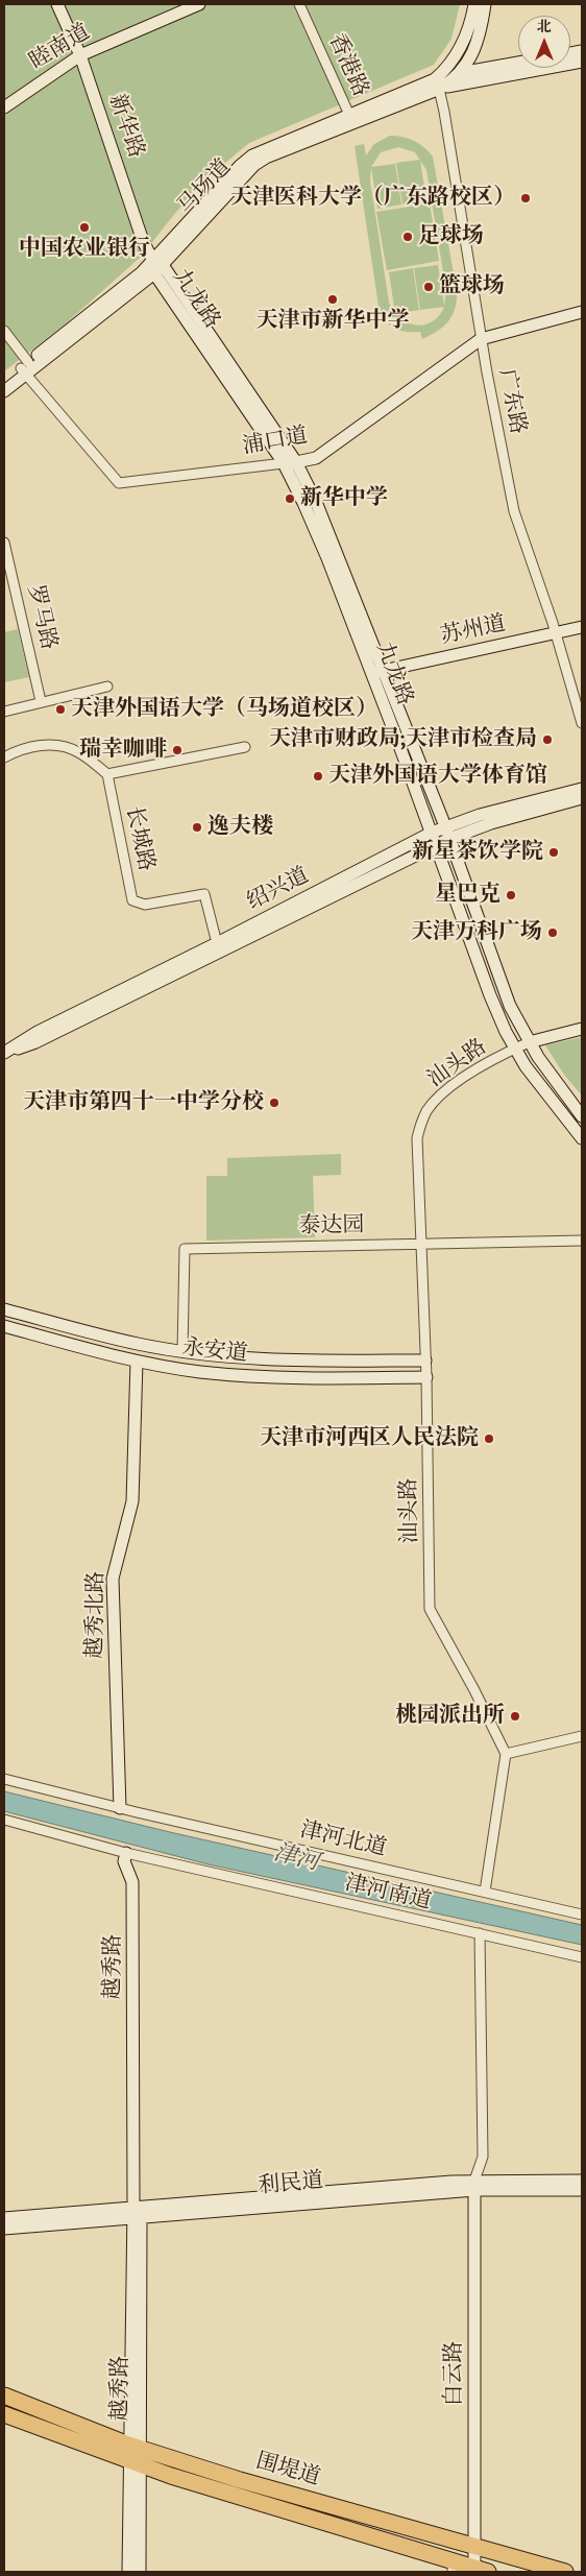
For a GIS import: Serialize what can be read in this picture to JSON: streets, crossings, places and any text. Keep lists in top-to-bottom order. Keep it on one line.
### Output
{"streets":{"highway":["围堤道"],"street":["睦南道","香港路","新华路","马场道","九龙路","广东路","浦口道","罗马路","苏州道","长城路","绍兴道","汕头路","泰达园","永安道","越秀北路","津河北道","津河南道","越秀路","利民道","白云路"]},"crossings":[["睦南道","新华路"],["香港路","马场道"],["新华路","马场道"],["马场道","广东路"],["马场道","浦口道"],["九龙路","浦口道"],["九龙路","苏州道"],["九龙路","绍兴道"],["九龙路","汕头路"],["广东路","浦口道"],["广东路","苏州道"],["长城路","绍兴道"],["汕头路","泰达园"],["汕头路","永安道"],["泰达园","永安道"],["永安道","越秀北路"],["越秀北路","津河北道"],["津河南道","越秀路"],["越秀路","利民道"],["越秀路","围堤道"],["利民道","白云路"],["白云路","围堤道"]],"water":["津河"],"places":["天津医科大学（广东路校区）","中国农业银行","足球场","篮球场","天津市新华中学","新华中学","天津外国语大学（马场道校区）","天津市财政局;天津市检查局","瑞幸咖啡","天津外国语大学体育馆","逸夫楼","新星茶饮学院","星巴克","天津万科广场","天津市第四十一中学分校","天津市河西区人民法院","桃园派出所"],"north":"top"}
